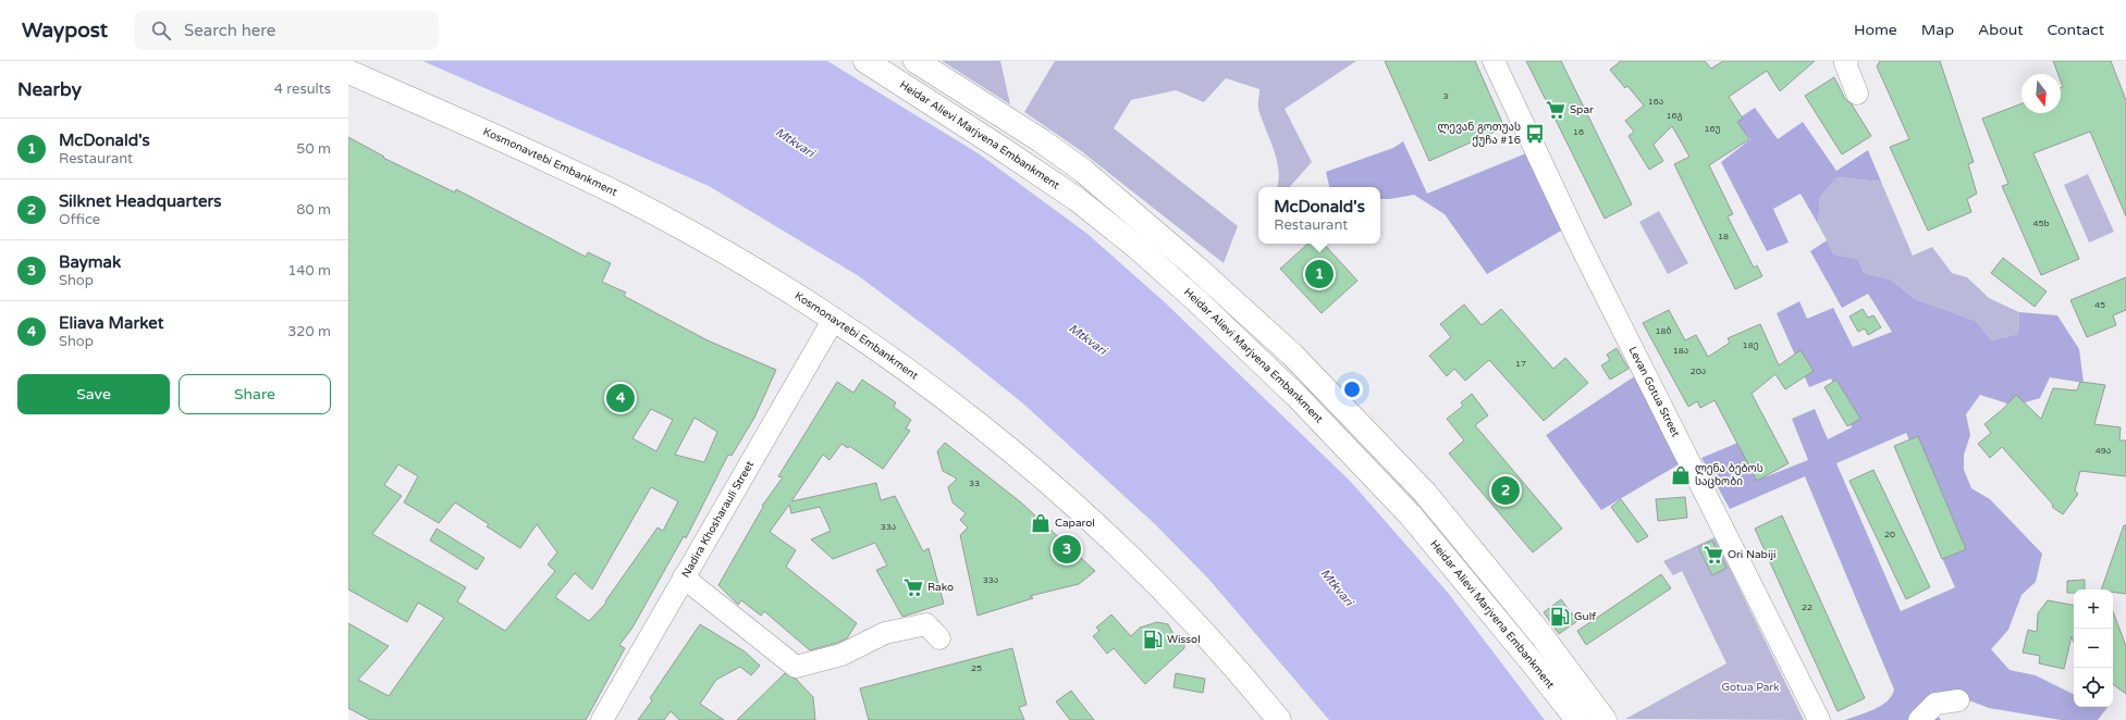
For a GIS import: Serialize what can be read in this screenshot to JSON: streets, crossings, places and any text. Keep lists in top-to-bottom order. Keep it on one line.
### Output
{"streets":{"main road":["Heidar Alievi Marjvena Embankment","Kosmonavtebi Embankment"],"street":["Levan Gotua Street","Nadira Khosharauli Street"]},"crossings":[["Kosmonavtebi Embankment","Nadira Khosharauli Street"]],"water":["Mtkvari"],"parks":["Gotua Park"],"places":{"supermarket":["Spar","Ori Nabiji","Rako"],"bus stop":["ლევან გოთუას ქუჩა #16"],"shop":["ლენა ბებოს საცხობი","Caparol"],"fuel station":["Gulf","Wissol"]},"house_numbers":["3","16ა","16გ","16უ","16","45b","18","45","18ბ","18ე","18ა","17","20ა","49ა","33","33ა","20","33ა","22","25"],"north":"bottom","page":{"header":"Waypost","search":"Search here","nav":["Home","Map","About","Contact"],"heading":["Nearby","4 results"],"list":[{"mark":"1","name":"McDonald's","note":"Restaurant","value":"50 m"},{"mark":"2","name":"Silknet Headquarters","note":"Office","value":"80 m"},{"mark":"3","name":"Baymak","note":"Shop","value":"140 m"},{"mark":"4","name":"Eliava Market","note":"Shop","value":"320 m"}],"popup":["McDonald's","Restaurant"],"pins":["1","4","2","3"],"buttons":["Save","Share"],"map_buttons":["+","−"]}}
